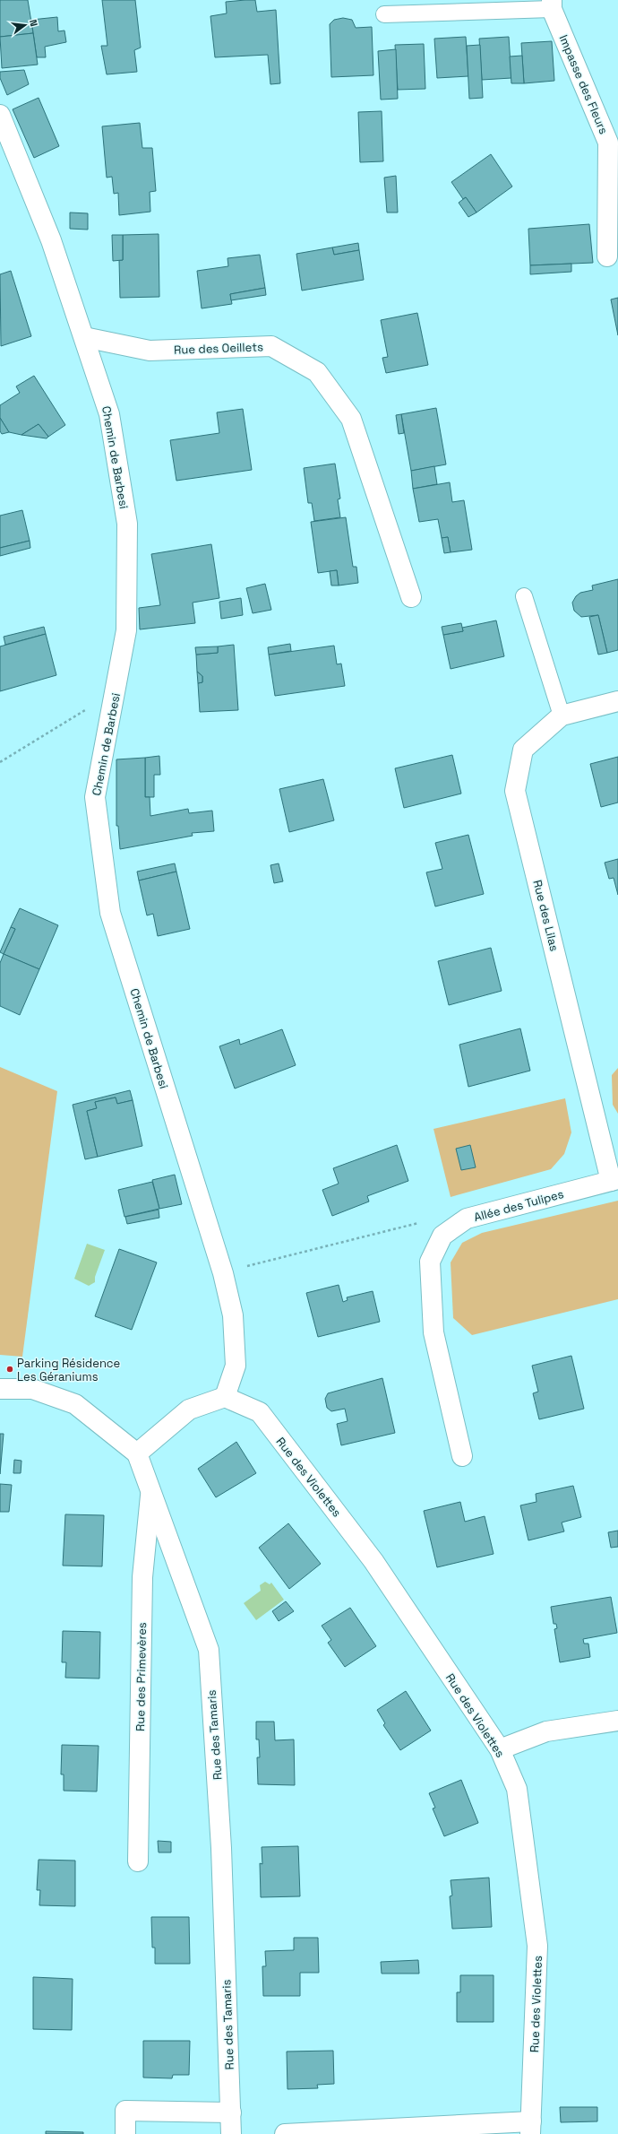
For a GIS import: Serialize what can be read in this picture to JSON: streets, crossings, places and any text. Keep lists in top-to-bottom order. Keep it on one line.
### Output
{"streets":{"street":["Impasse des Fleurs","Rue des Oeillets","Chemin de Barbesi","Rue des Lilas","Allée des Tulipes","Rue des Violettes","Rue des Primevères","Rue des Tamaris"]},"crossings":[["Rue des Oeillets","Chemin de Barbesi"],["Chemin de Barbesi","Rue des Violettes"],["Rue des Lilas","Allée des Tulipes"],["Rue des Primevères","Rue des Tamaris"]],"places":["Parking Résidence Les Géraniums"],"north":"right"}
